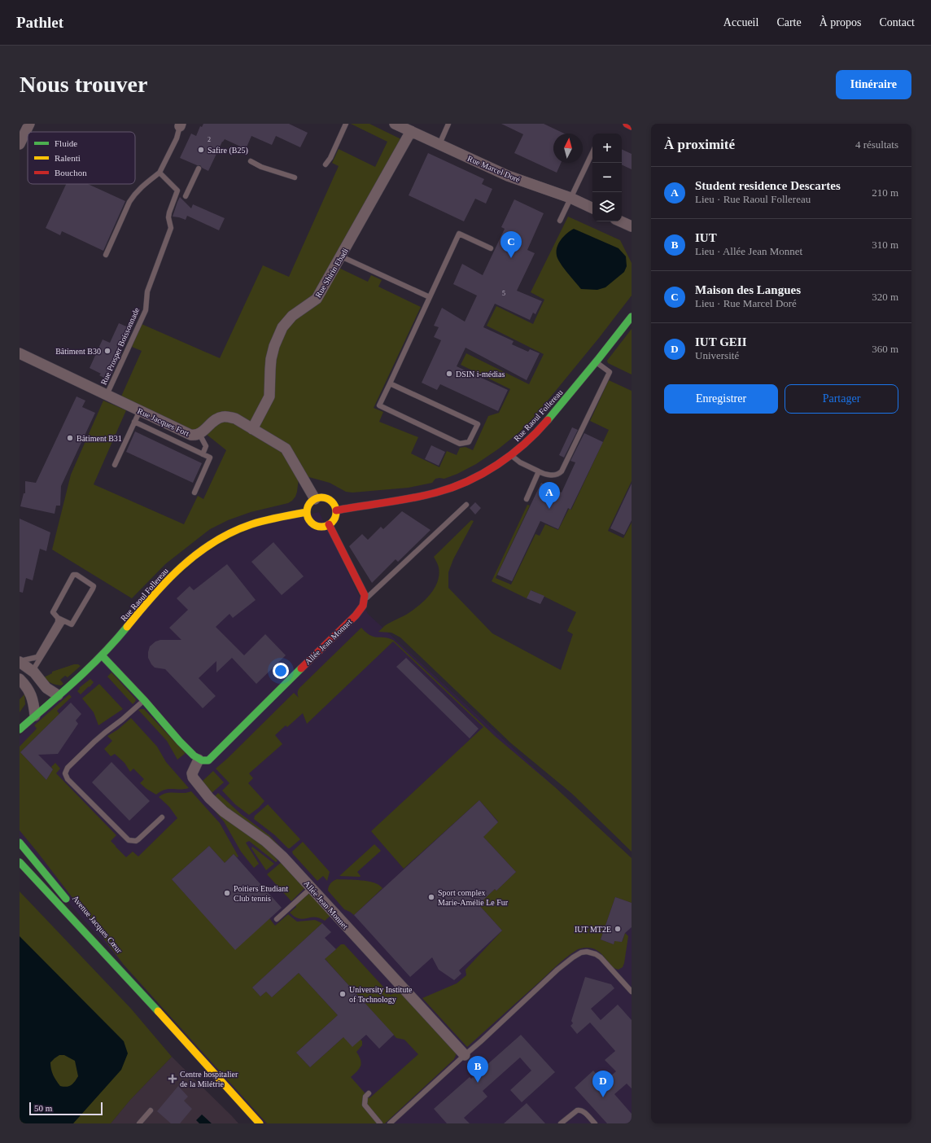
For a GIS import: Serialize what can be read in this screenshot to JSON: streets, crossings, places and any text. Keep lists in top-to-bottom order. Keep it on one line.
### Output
{"streets":{"street":["Rue Marcel Doré","Rue Shirin Ebadi","Rue Raoul Follereau","Rue Jacques Fort","Allée Jean Monnet","Avenue Jacques Cœur"],"lane":["Rue Prosper Boissonnade"]},"crossings":[["Rue Marcel Doré","Rue Shirin Ebadi"],["Rue Shirin Ebadi","Rue Jacques Fort"],["Rue Prosper Boissonnade","Rue Jacques Fort"],["Rue Raoul Follereau","Rue Jacques Fort"]],"places":{"other":["Safire (B25)","Bâtiment B30","DSIN i-médias","Bâtiment B31","Poitiers Etudiant Club tennis","Sport complex Marie-Amélie Le Fur","IUT MT2E","University Institute of Technology"],"health":["Centre hospitalier de la Milétrie"]},"house_numbers":["2","5"],"legend":["Fluide","Ralenti","Bouchon"],"scale_bar":"50 m","north":"top","page":{"header":"Pathlet","nav":["Accueil","Carte","À propos","Contact"],"buttons":["Itinéraire",["Enregistrer","Partager"]],"title":"Nous trouver","heading":["À proximité","4 résultats"],"map_buttons":["+","−"],"list":[{"mark":"A","name":"Student residence Descartes","note":"Lieu · Rue Raoul Follereau","value":"210 m"},{"mark":"B","name":"IUT","note":"Lieu · Allée Jean Monnet","value":"310 m"},{"mark":"C","name":"Maison des Langues","note":"Lieu · Rue Marcel Doré","value":"320 m"},{"mark":"D","name":"IUT GEII","note":"Université","value":"360 m"}],"pins":["C","A","B","D"],"scale":"50 m"}}
